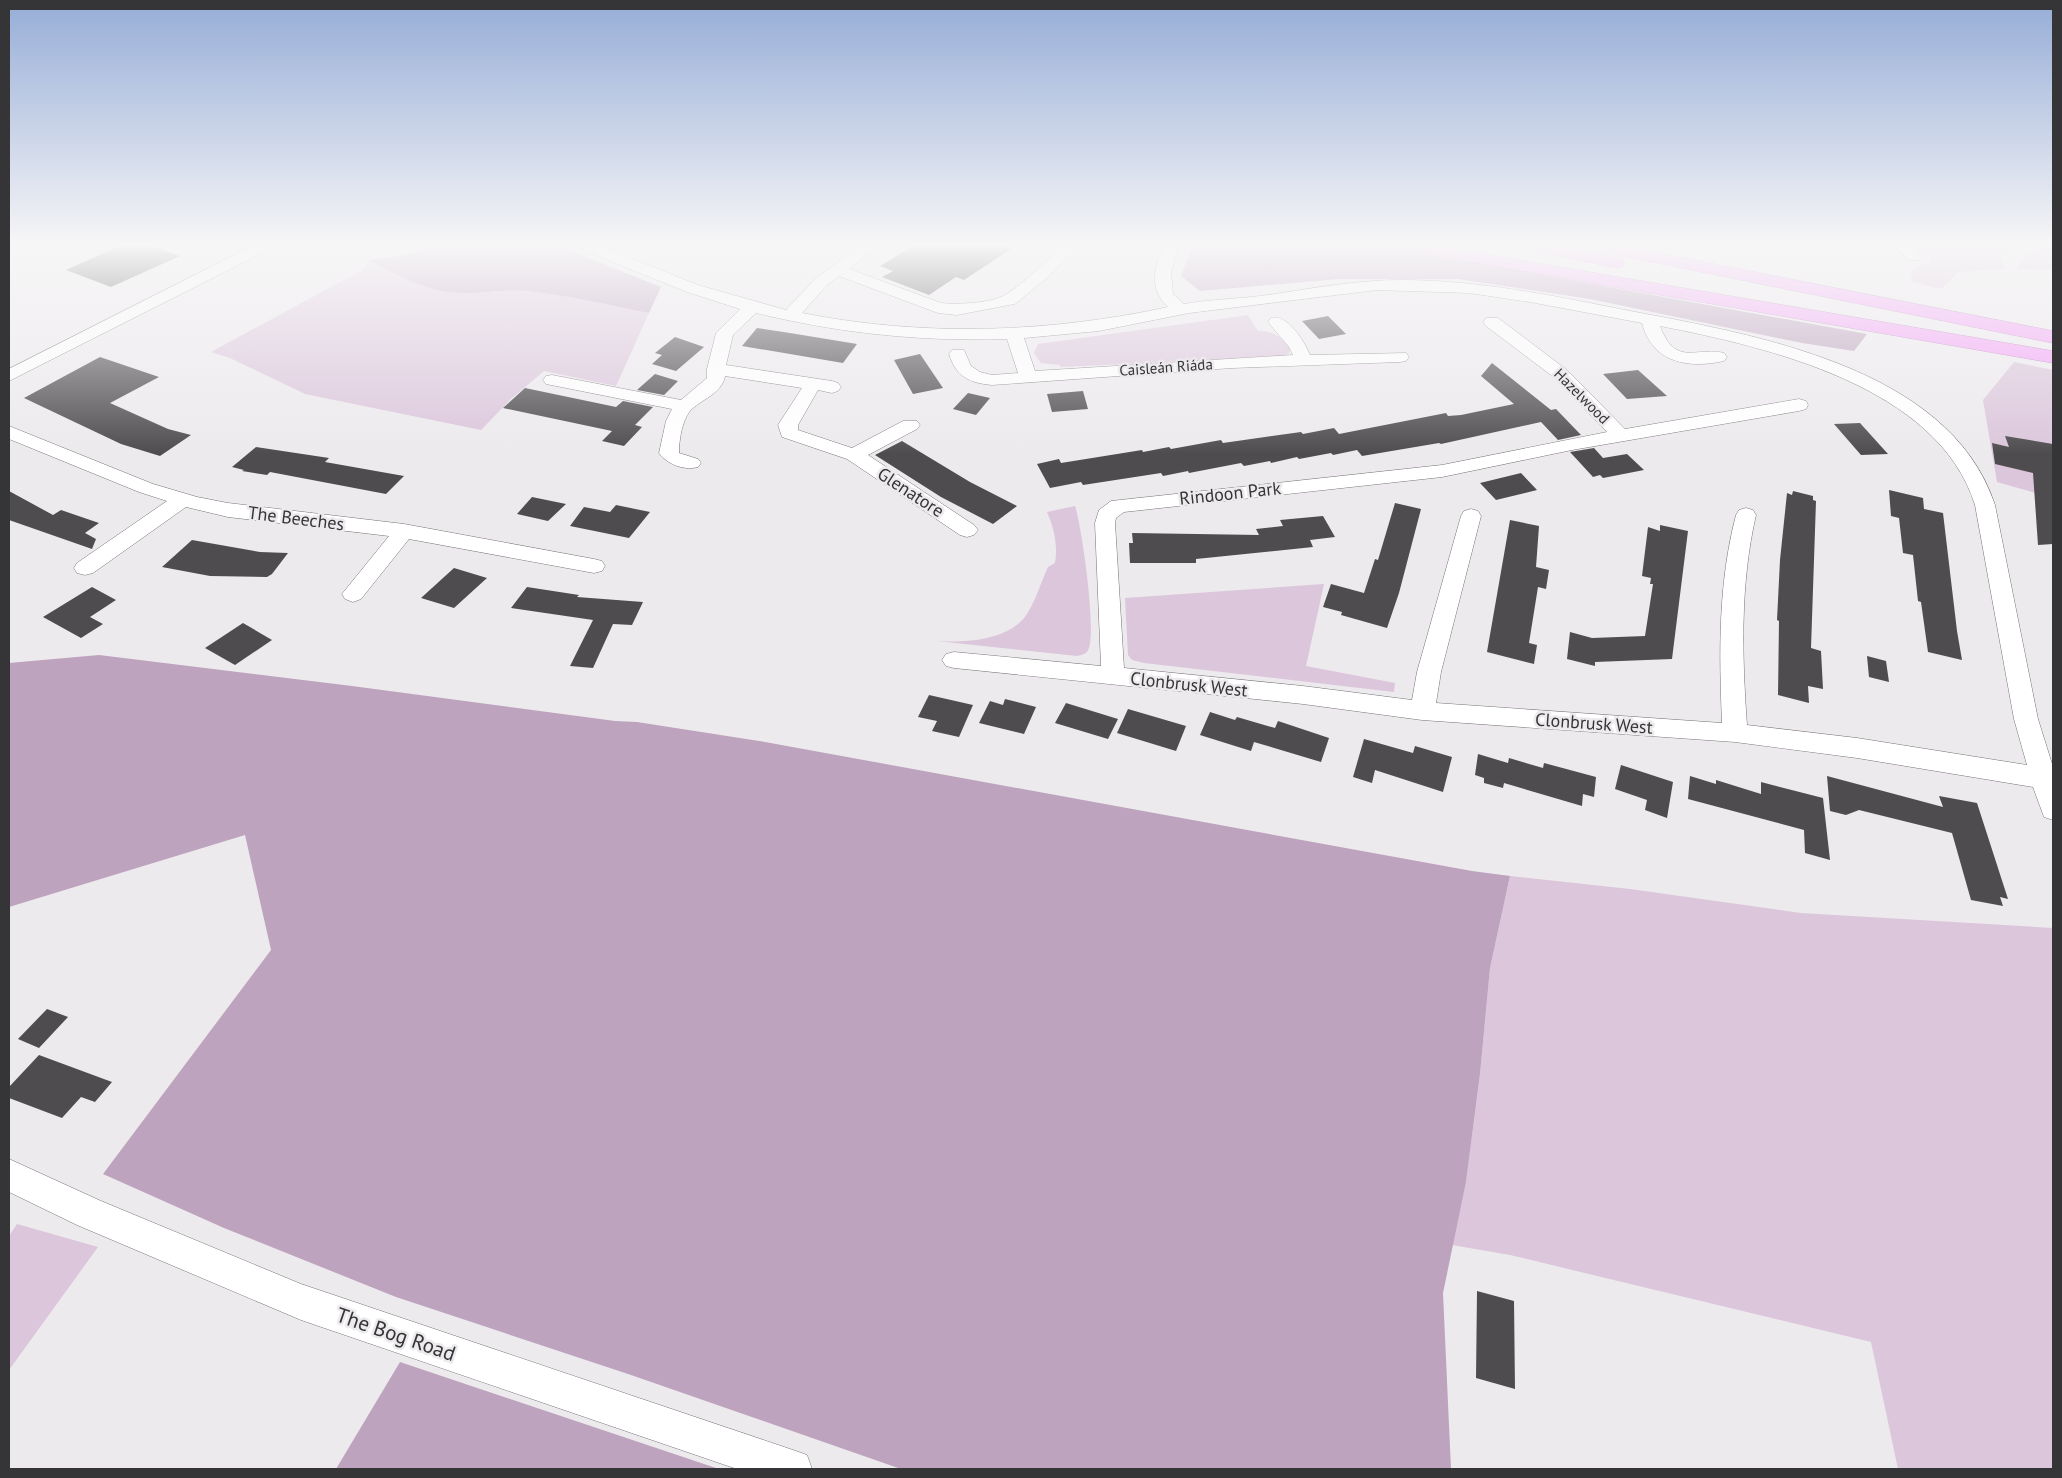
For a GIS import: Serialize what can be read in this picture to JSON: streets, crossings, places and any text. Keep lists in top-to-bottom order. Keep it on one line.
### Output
{"streets":{"street":["Caisleán Riáda","Hazelwood","Glenatore","Rindoon Park","The Beeches","Clonbrusk West","The Bog Road"]},"crossings":[["Hazelwood","Rindoon Park"],["Rindoon Park","Clonbrusk West"]]}
